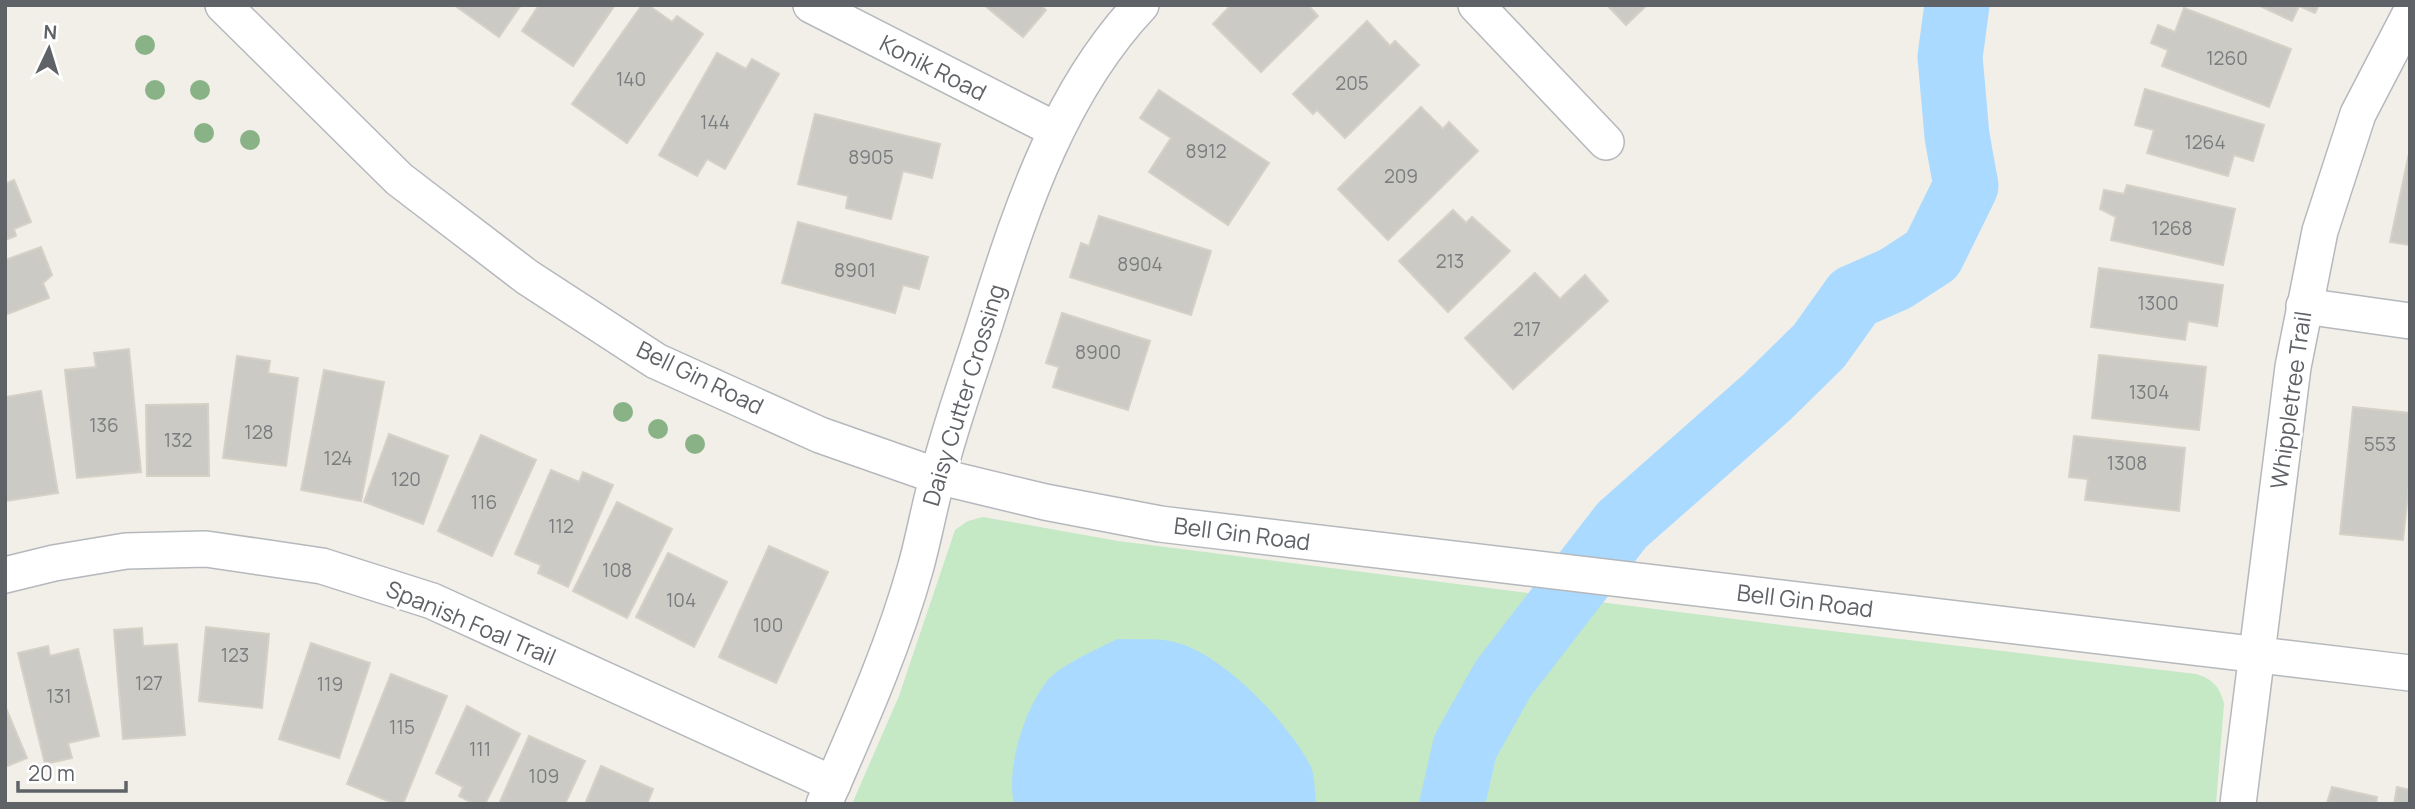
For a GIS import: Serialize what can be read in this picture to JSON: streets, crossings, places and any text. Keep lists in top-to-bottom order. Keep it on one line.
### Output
{"streets":{"street":["Konik Road","Bell Gin Road","Daisy Cutter Crossing","Whippletree Trail","Spanish Foal Trail"]},"crossings":[["Konik Road","Daisy Cutter Crossing"],["Bell Gin Road","Daisy Cutter Crossing"],["Bell Gin Road","Whippletree Trail"],["Daisy Cutter Crossing","Spanish Foal Trail"]],"house_numbers":["1260","140","205","144","1264","8912","8905","209","1268","213","8904","8901","1300","217","8900","1304","136","128","132","553","124","1308","120","116","112","108","104","100","123","127","119","131","115","111","109"],"scale_bar":"20 m","north":"top"}
